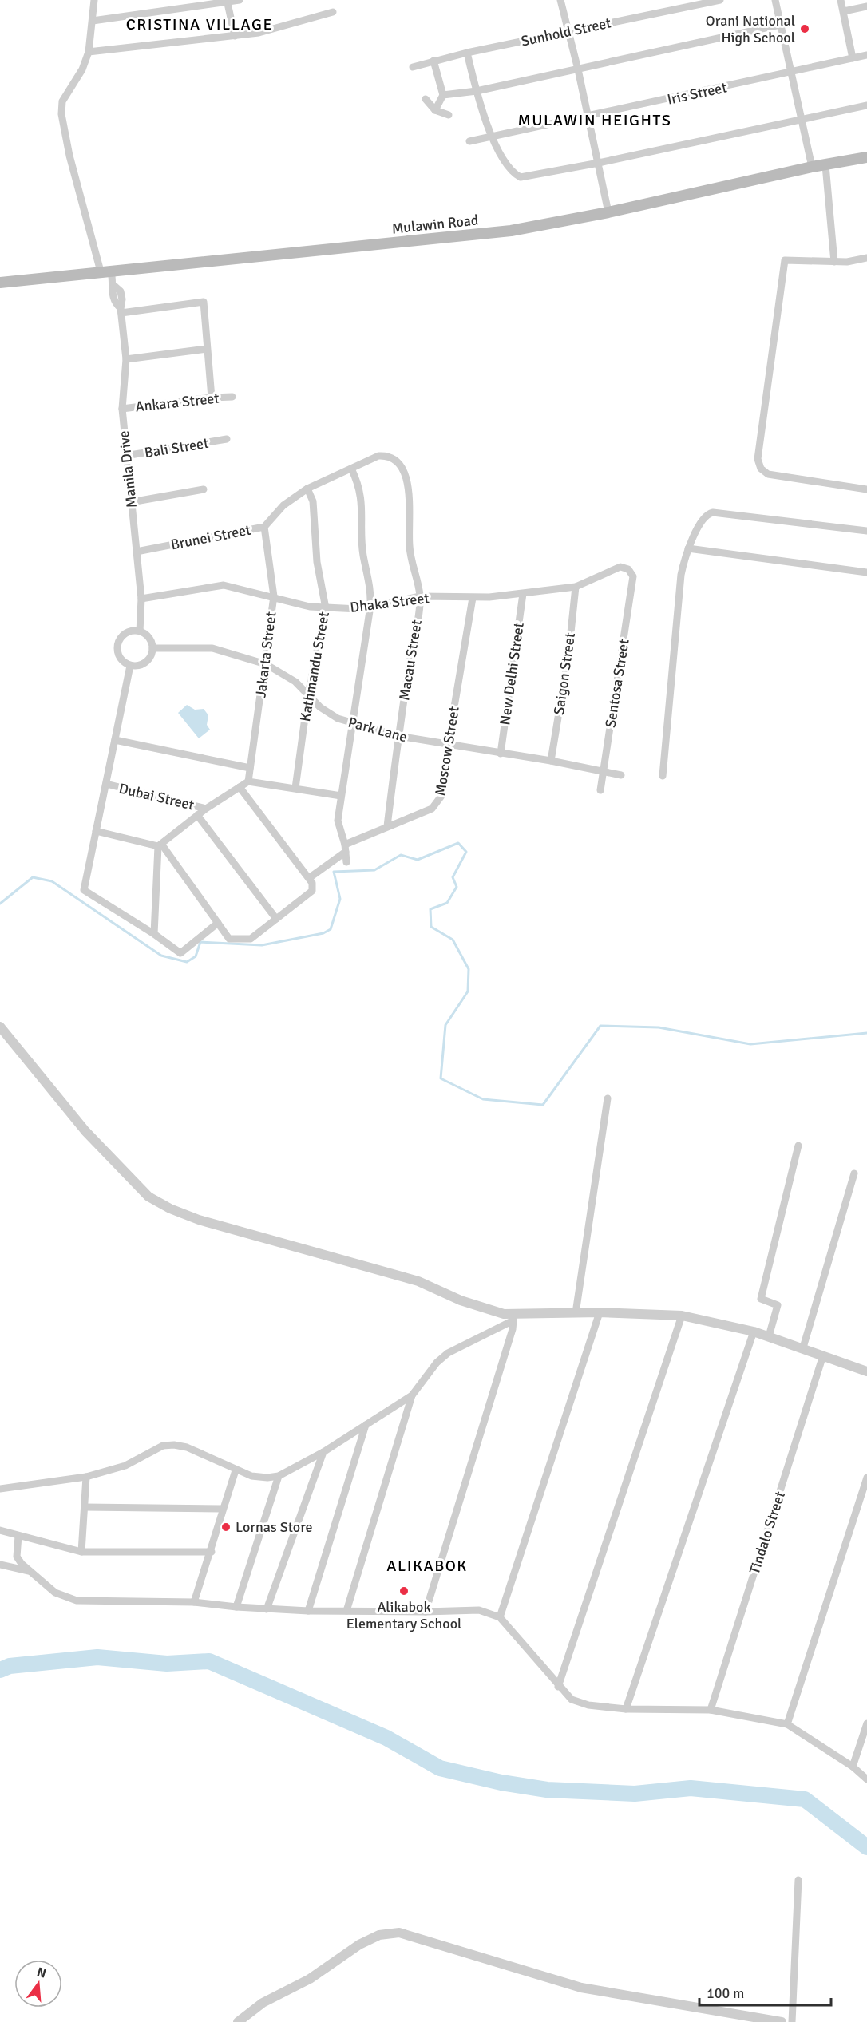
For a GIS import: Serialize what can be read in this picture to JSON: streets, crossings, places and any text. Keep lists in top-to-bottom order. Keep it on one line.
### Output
{"streets":{"main road":["Mulawin Road"],"street":["Sunhold Street","Iris Street","Ankara Street","Bali Street","Manila Drive","Brunei Street","Dhaka Street","Jakarta Street","Macau Street","Kathmandu Street","New Delhi Street","Saigon Street","Sentosa Street","Park Lane","Moscow Street","Dubai Street","Tindalo Street"]},"crossings":[["Mulawin Road","Manila Drive"],["Ankara Street","Manila Drive"],["Bali Street","Manila Drive"],["Manila Drive","Brunei Street"],["Manila Drive","Dhaka Street"],["Manila Drive","Park Lane"],["Brunei Street","Jakarta Street"],["Brunei Street","Macau Street"],["Brunei Street","Kathmandu Street"],["Dhaka Street","Jakarta Street"],["Dhaka Street","Macau Street"],["Dhaka Street","Kathmandu Street"],["Dhaka Street","New Delhi Street"],["Dhaka Street","Saigon Street"],["Dhaka Street","Sentosa Street"],["Dhaka Street","Moscow Street"],["Jakarta Street","Park Lane"],["Macau Street","Park Lane"],["Macau Street","Moscow Street"],["Kathmandu Street","Park Lane"],["New Delhi Street","Park Lane"],["Saigon Street","Park Lane"],["Sentosa Street","Park Lane"],["Park Lane","Moscow Street"]],"districts":["CRISTINA VILLAGE","MULAWIN HEIGHTS","ALIKABOK"],"places":["Orani National High School","Lornas Store","Alikabok Elementary School"],"scale_bar":"100 m","north":"top"}
